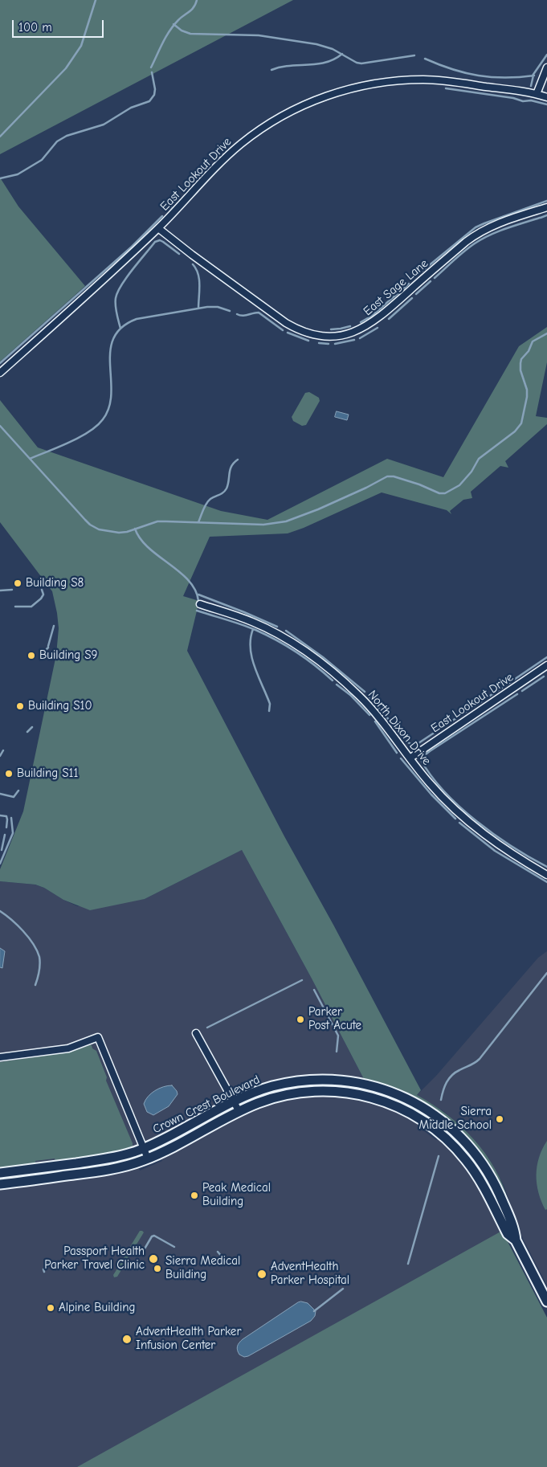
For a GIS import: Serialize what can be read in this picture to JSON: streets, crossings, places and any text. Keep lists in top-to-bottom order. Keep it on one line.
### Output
{"streets":{"main road":["Crown Crest Boulevard"],"street":["East Lookout Drive","East Sage Lane","North Dixon Drive"]},"crossings":[["East Lookout Drive","East Sage Lane"],["East Lookout Drive","North Dixon Drive"]],"places":["Building S8","Building S9","Building S10","Building S11","Parker Post Acute","Sierra Middle School","Peak Medical Building","Passport Health Parker Travel Clinic","Sierra Medical Building","AdventHealth Parker Hospital","Alpine Building","AdventHealth Parker Infusion Center"],"scale_bar":"100 m"}
